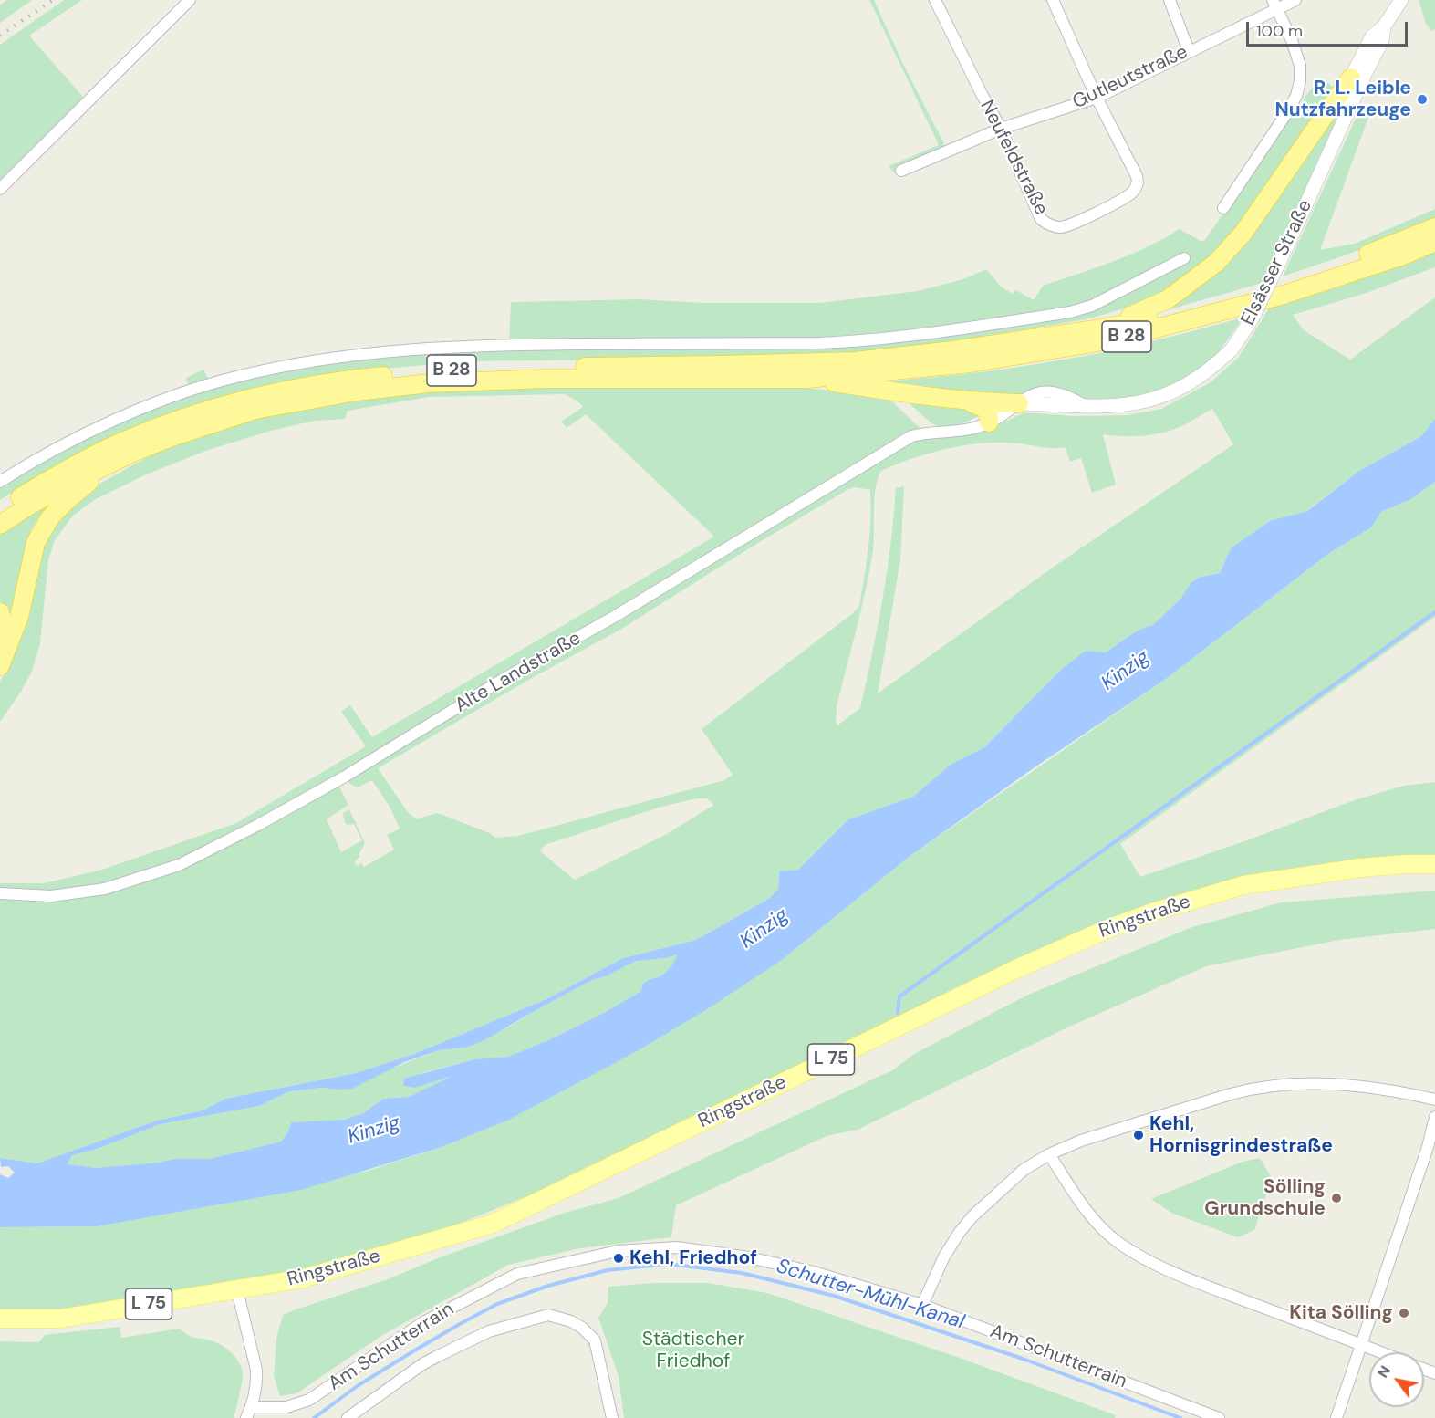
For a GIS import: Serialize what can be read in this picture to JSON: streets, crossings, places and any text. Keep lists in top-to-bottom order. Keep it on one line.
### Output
{"streets":{"highway":["B 28"],"main road":["Ringstraße","L 75"],"street":["Gutleutstraße","Neufeldstraße","Elsässer Straße","Alte Landstraße","Am Schutterrain"]},"crossings":[["Gutleutstraße","Neufeldstraße"],["Elsässer Straße","Alte Landstraße"],["Ringstraße","L 75"]],"water":["Kinzig","Schutter-Mühl-Kanal"],"parks":["Städtischer Friedhof"],"places":["R. L. Leible Nutzfahrzeuge","Kehl, Hornisgrindestraße","Sölling Grundschule","Kehl, Friedhof","Kita Sölling"],"scale_bar":"100 m","north":"top left"}
